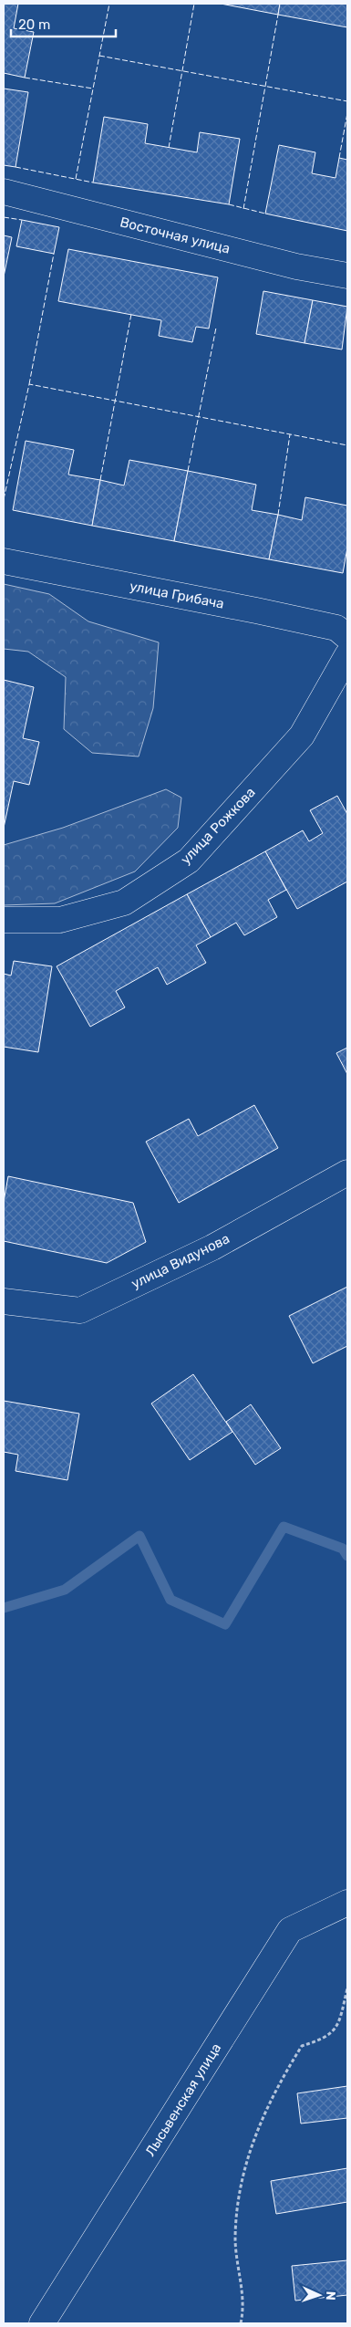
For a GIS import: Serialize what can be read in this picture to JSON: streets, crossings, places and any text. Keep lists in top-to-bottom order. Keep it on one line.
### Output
{"streets":{"street":["Восточная улица","улица Грибача","улица Рожкова","улица Видунова","Лысьвенская улица"]},"scale_bar":"20 m","north":"right"}
